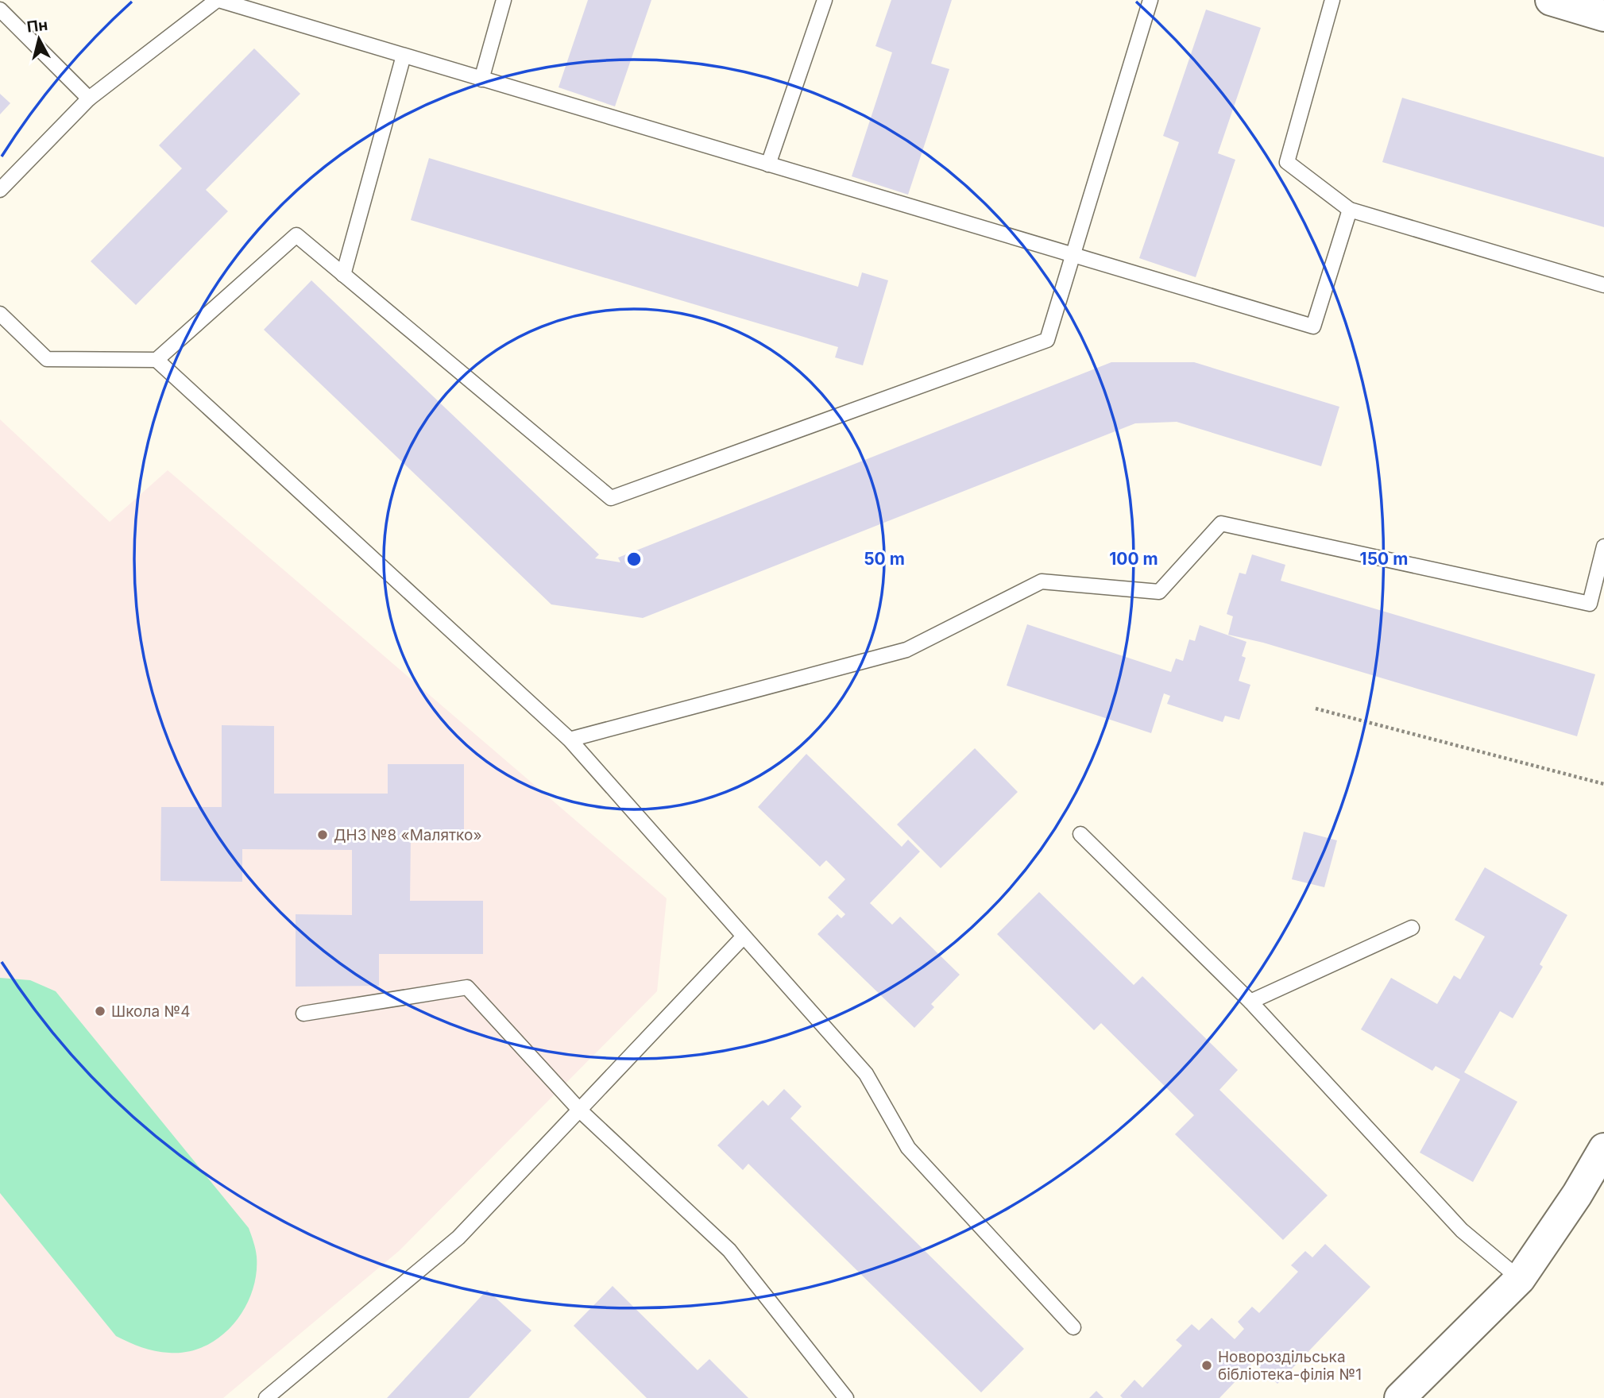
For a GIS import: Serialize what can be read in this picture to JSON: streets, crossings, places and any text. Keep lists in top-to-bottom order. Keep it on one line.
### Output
{"places":["ДНЗ №8 «Малятко»","Школа №4","Новороздільська бібліотека-філія №1"],"north":"top","rings":["50 m","100 m","150 m"]}
